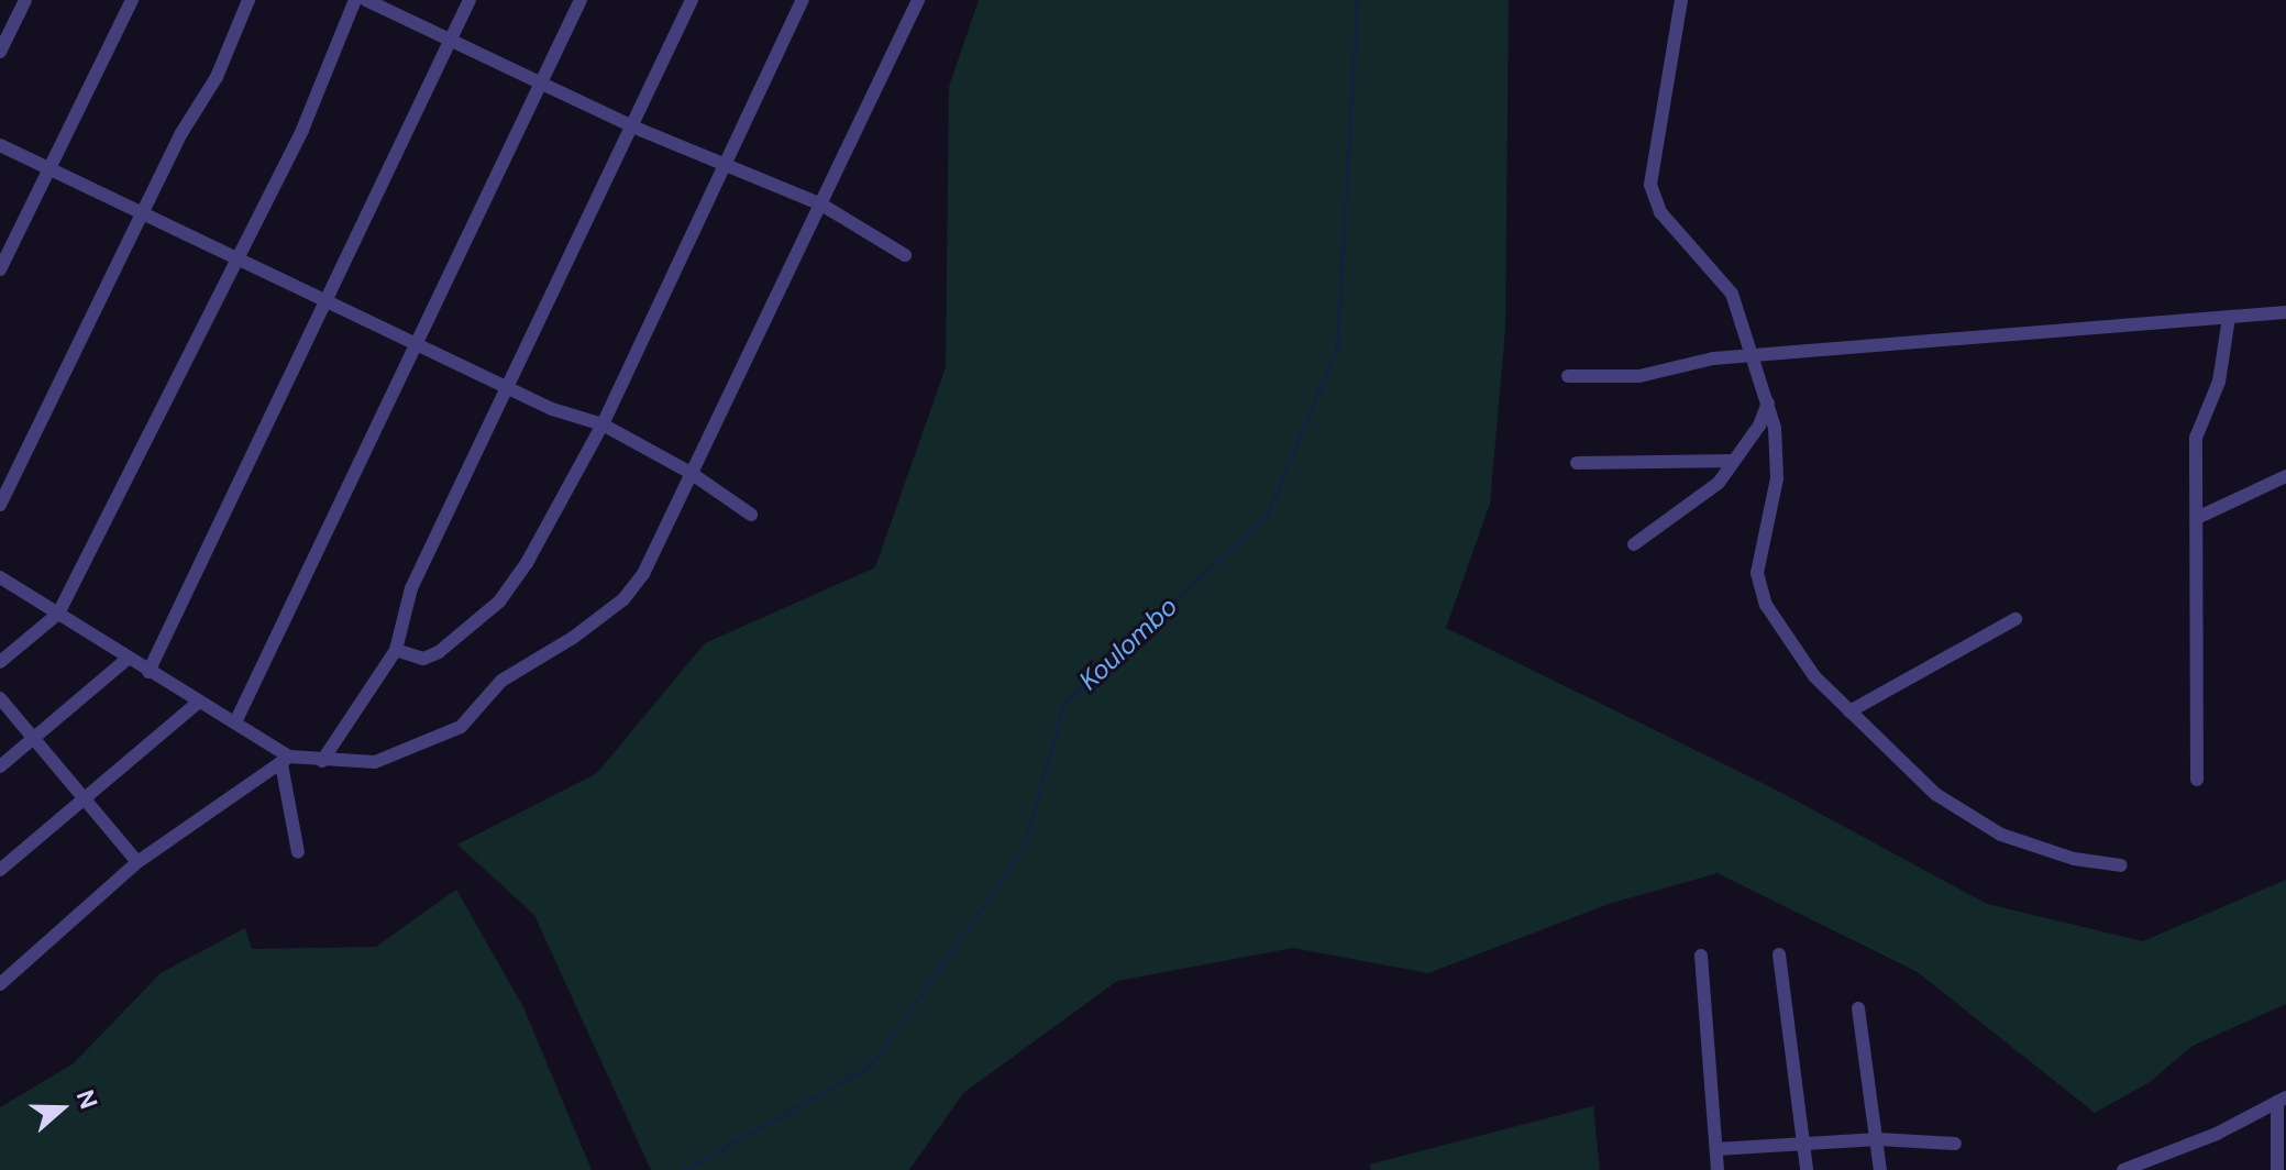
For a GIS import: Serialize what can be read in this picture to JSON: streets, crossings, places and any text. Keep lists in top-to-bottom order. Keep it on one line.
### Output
{"water":["Koulombo"],"north":"right"}
